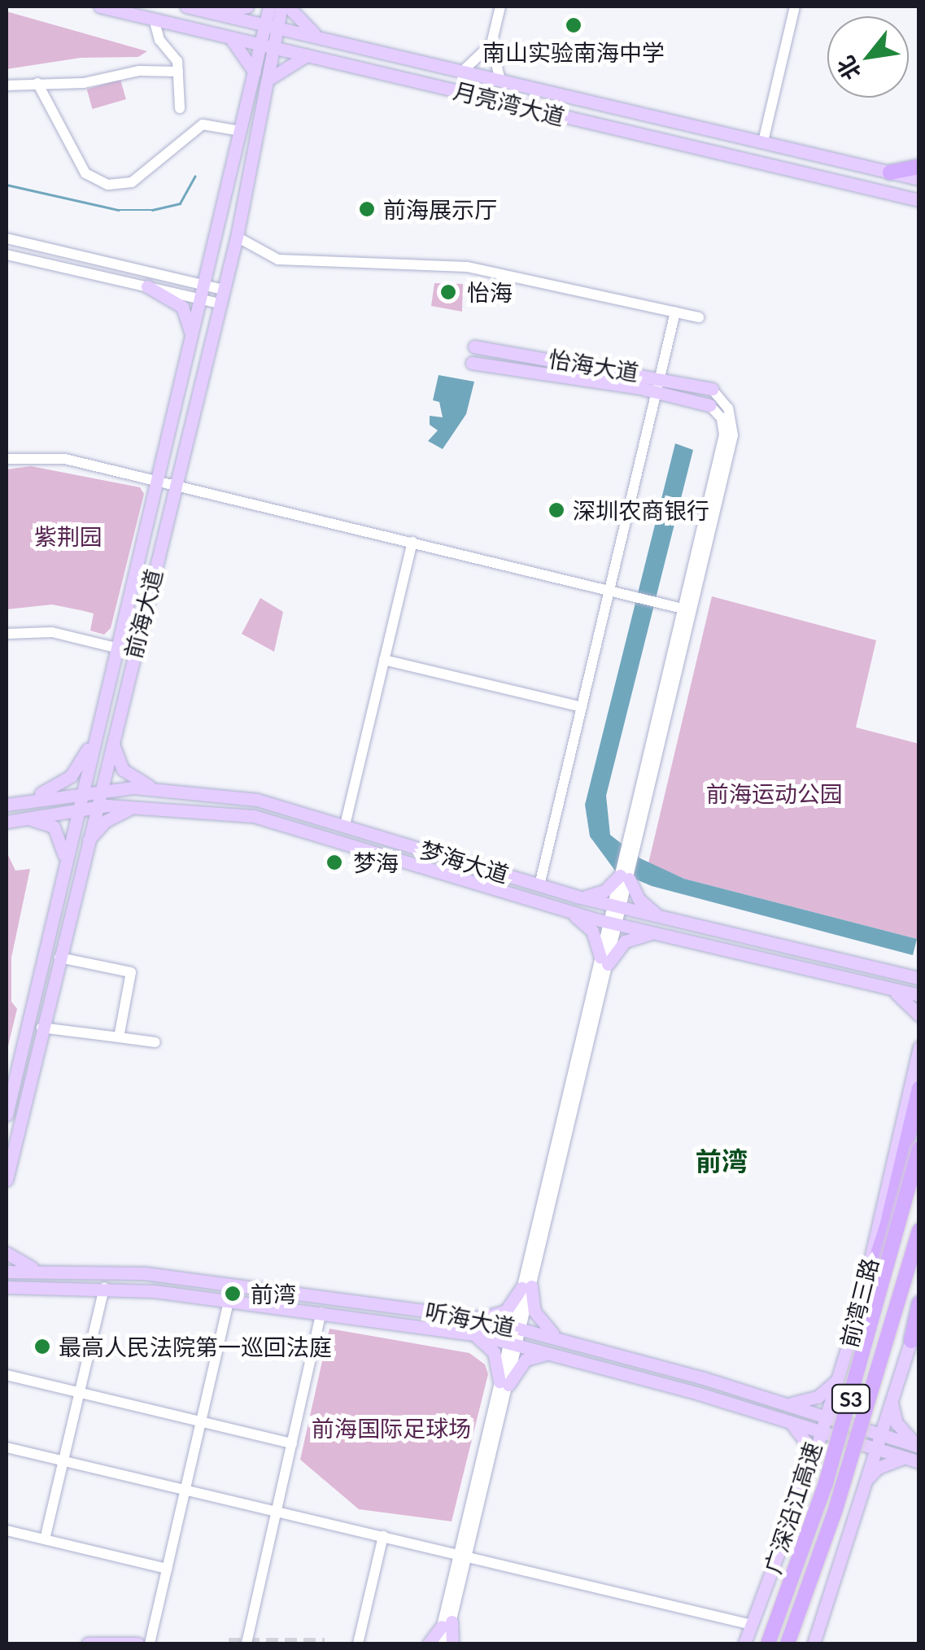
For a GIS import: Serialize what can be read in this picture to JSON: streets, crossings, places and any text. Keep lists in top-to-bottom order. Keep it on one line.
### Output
{"streets":{"highway":["S3","广深沿江高速"],"main road":["月亮湾大道","怡海大道","前海大道","梦海大道","前湾三路","听海大道"]},"crossings":[["月亮湾大道","前海大道"],["前海大道","梦海大道"],["前湾三路","听海大道"]],"districts":["前湾"],"parks":["紫荆园","前海运动公园","前海国际足球场"],"places":["南山实验南海中学","前海展示厅","怡海","深圳农商银行","梦海","前湾","最高人民法院第一巡回法庭"],"north":"bottom left"}
